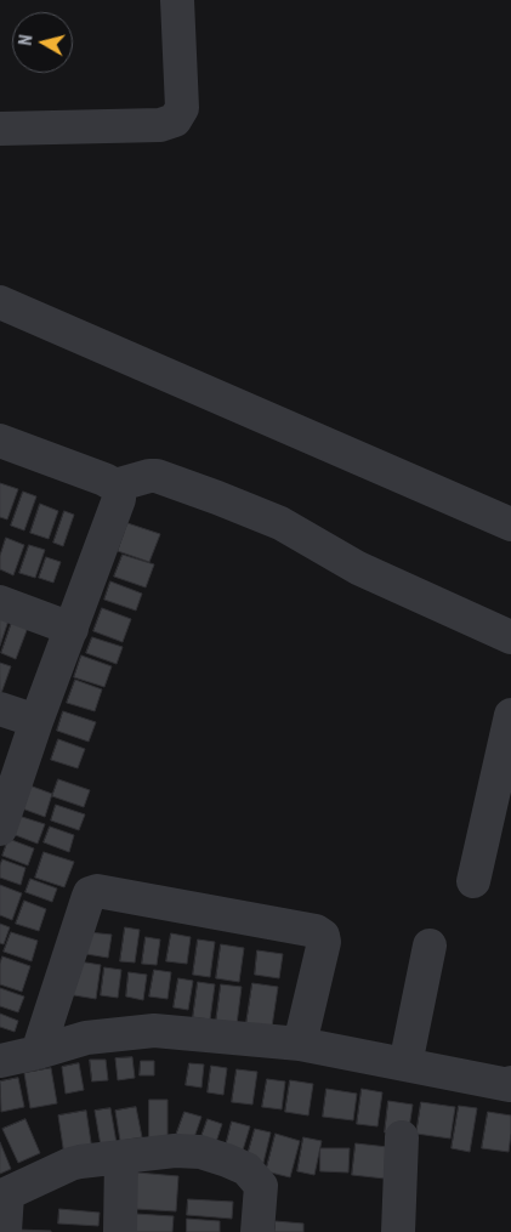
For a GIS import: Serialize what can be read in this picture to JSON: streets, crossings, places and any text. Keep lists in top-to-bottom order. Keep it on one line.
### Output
{"north":"left"}
